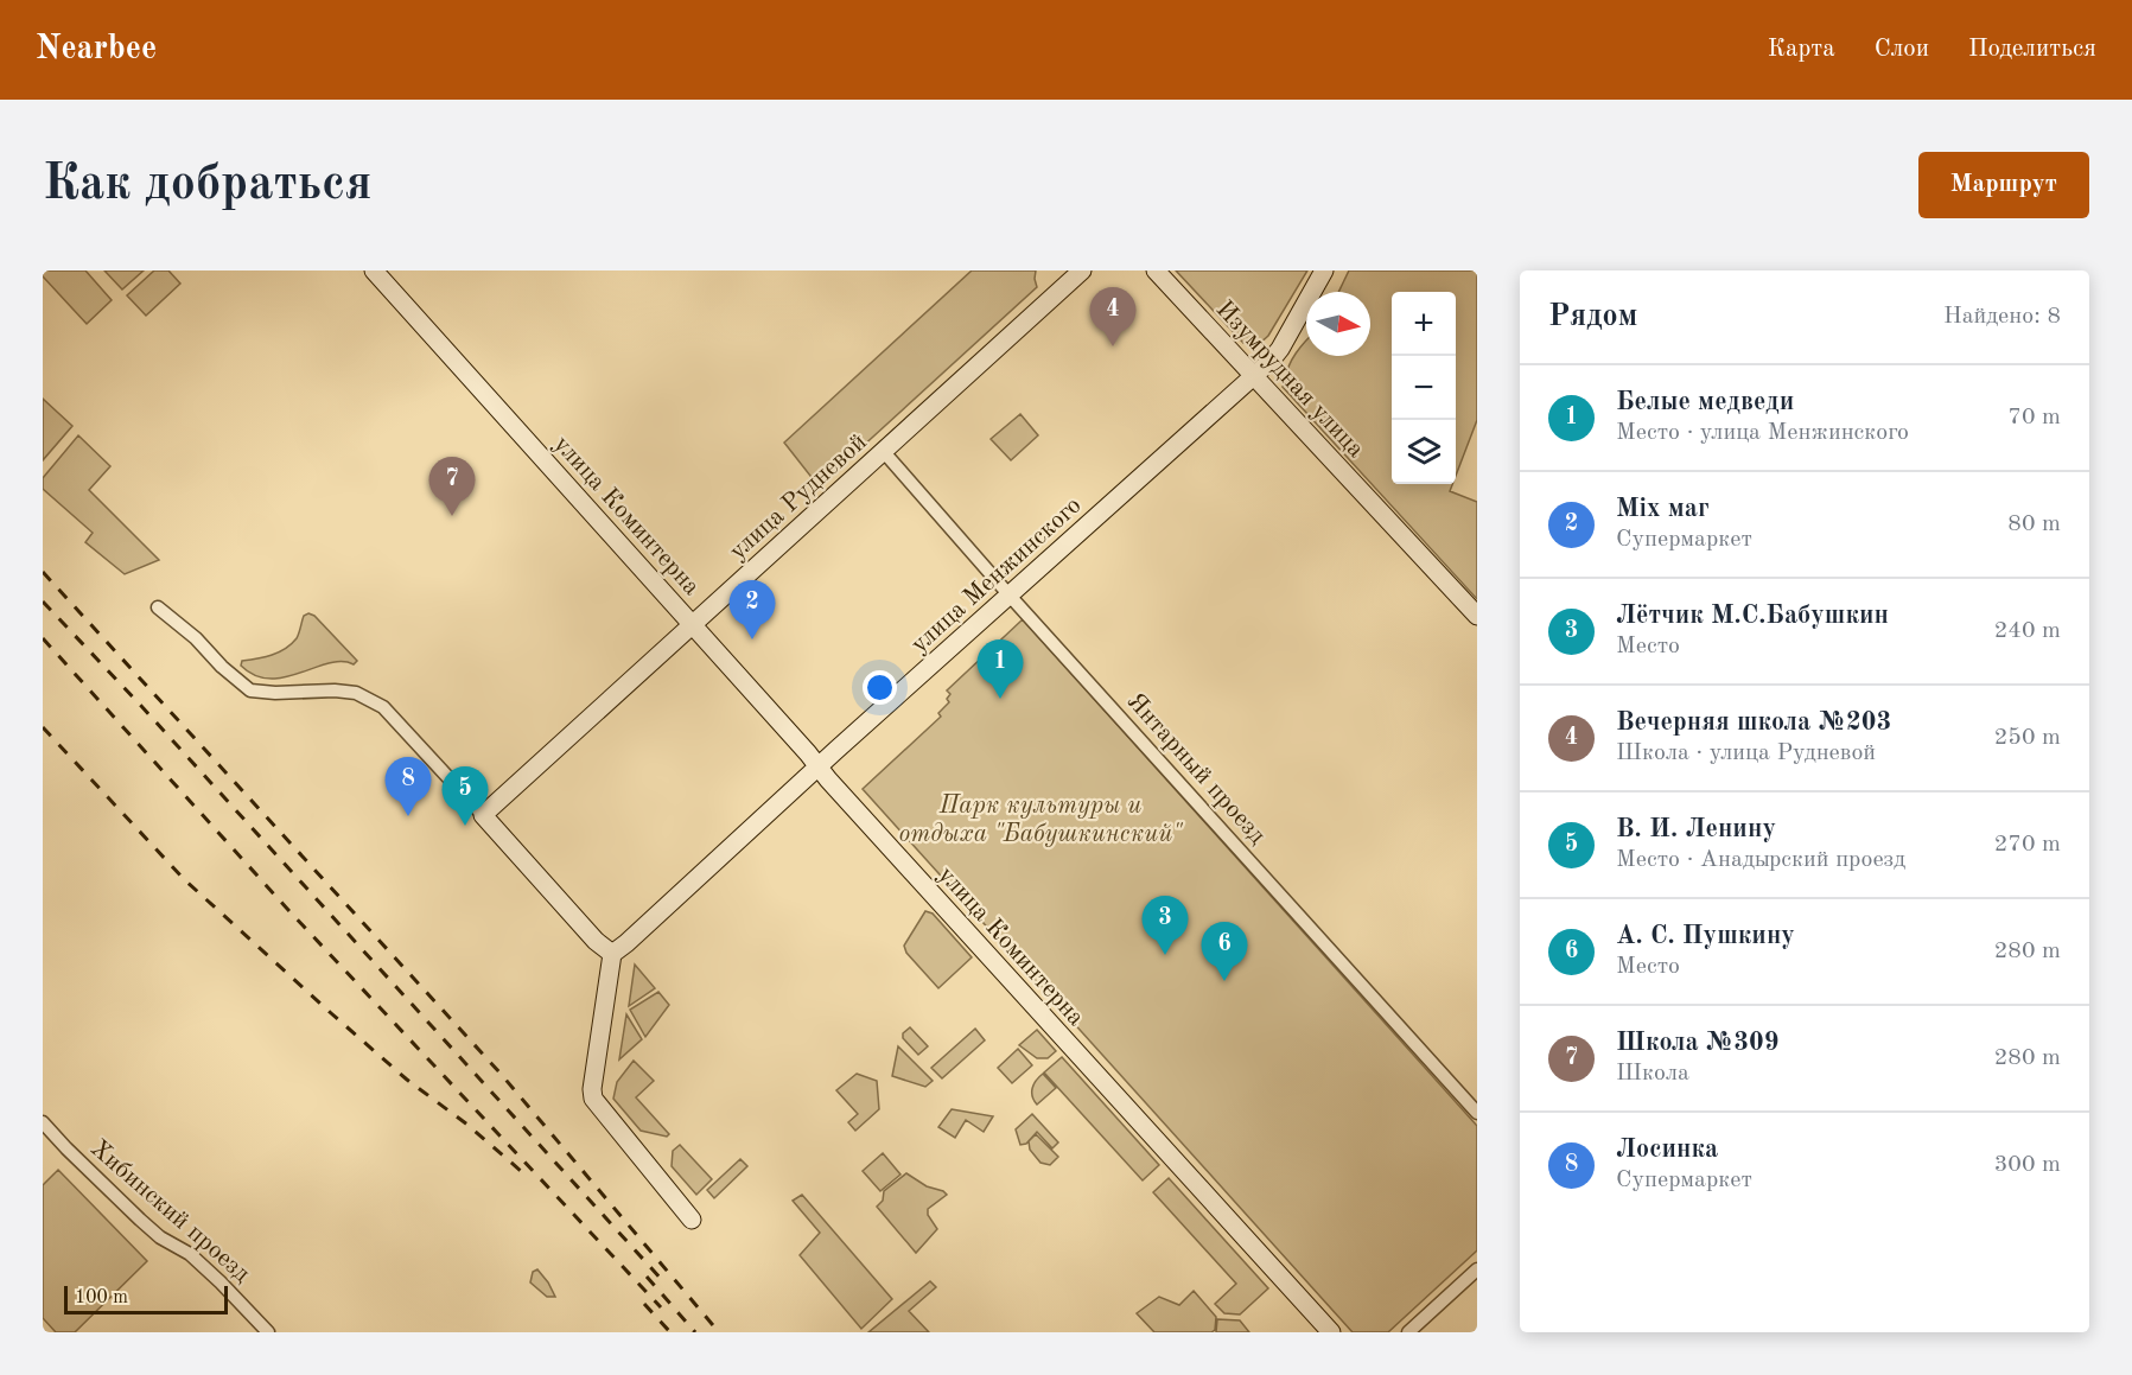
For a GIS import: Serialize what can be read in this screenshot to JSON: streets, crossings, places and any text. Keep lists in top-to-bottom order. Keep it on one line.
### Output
{"streets":{"street":["Изумрудная улица","улица Рудневой","улица Коминтерна","улица Менжинского","Янтарный проезд","Хибинский проезд"]},"crossings":[["Изумрудная улица","улица Менжинского"],["улица Рудневой","улица Коминтерна"],["улица Рудневой","Янтарный проезд"],["улица Коминтерна","улица Менжинского"],["улица Менжинского","Янтарный проезд"]],"parks":["Парк культуры и отдыха \"Бабушкинский\""],"scale_bar":"100 m","north":"right","page":{"header":"Nearbee","nav":["Карта","Слои","Поделиться"],"buttons":"Маршрут","title":"Как добраться","heading":["Рядом","Найдено: 8"],"pins":["4","7","2","1","8","5","3","6"],"map_buttons":["+","−"],"list":[{"mark":"1","name":"Белые медведи","note":"Место · улица Менжинского","value":"70 m"},{"mark":"2","name":"Mix маг","note":"Супермаркет","value":"80 m"},{"mark":"3","name":"Лётчик М.С.Бабушкин","note":"Место","value":"240 m"},{"mark":"4","name":"Вечерняя школа №203","note":"Школа · улица Рудневой","value":"250 m"},{"mark":"5","name":"В. И. Ленину","note":"Место · Анадырский проезд","value":"270 m"},{"mark":"6","name":"А. С. Пушкину","note":"Место","value":"280 m"},{"mark":"7","name":"Школа №309","note":"Школа","value":"280 m"},{"mark":"8","name":"Лосинка","note":"Супермаркет","value":"300 m"}],"scale":"100 m"}}
